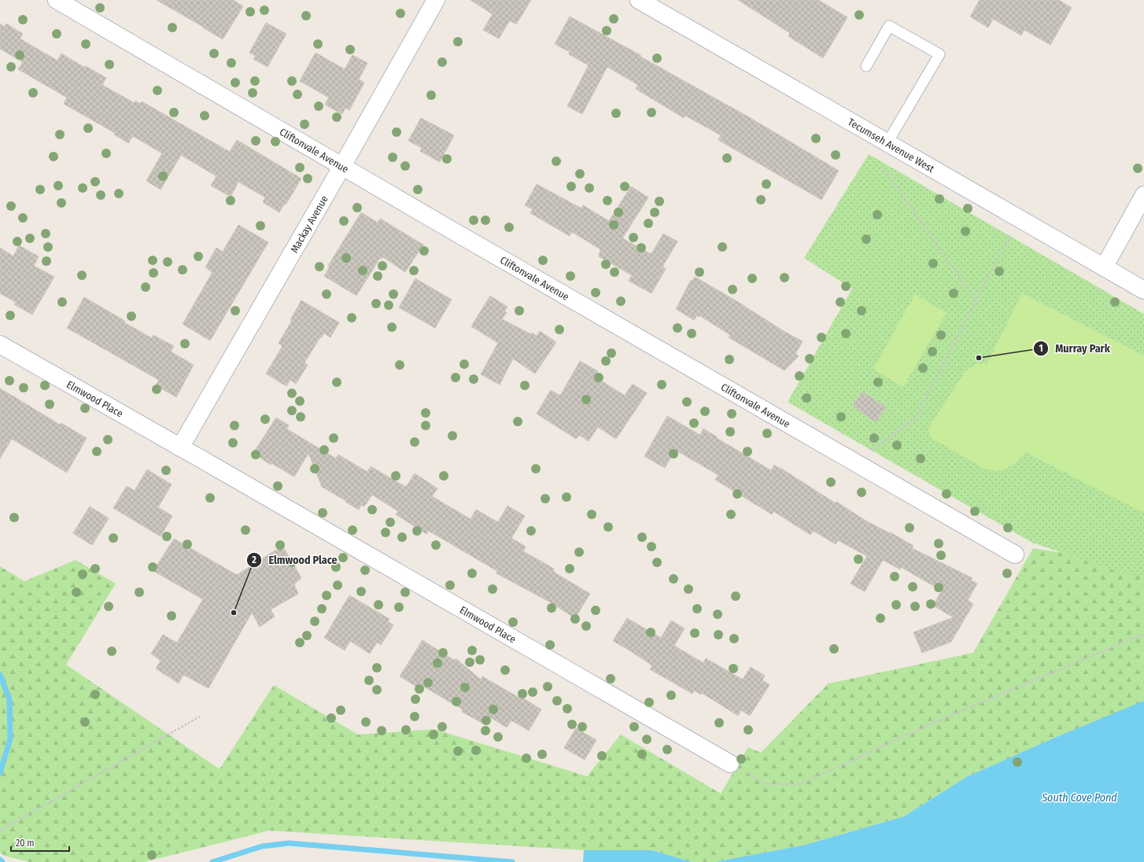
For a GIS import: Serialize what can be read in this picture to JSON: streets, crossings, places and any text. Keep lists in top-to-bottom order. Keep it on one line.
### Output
{"streets":{"street":["Tecumseh Avenue West","Cliftonvale Avenue","Mackay Avenue","Elmwood Place"]},"crossings":[["Cliftonvale Avenue","Mackay Avenue"],["Mackay Avenue","Elmwood Place"]],"water":["South Cove Pond"],"places":["Murray Park","Elmwood Place"],"scale_bar":"20 m"}
